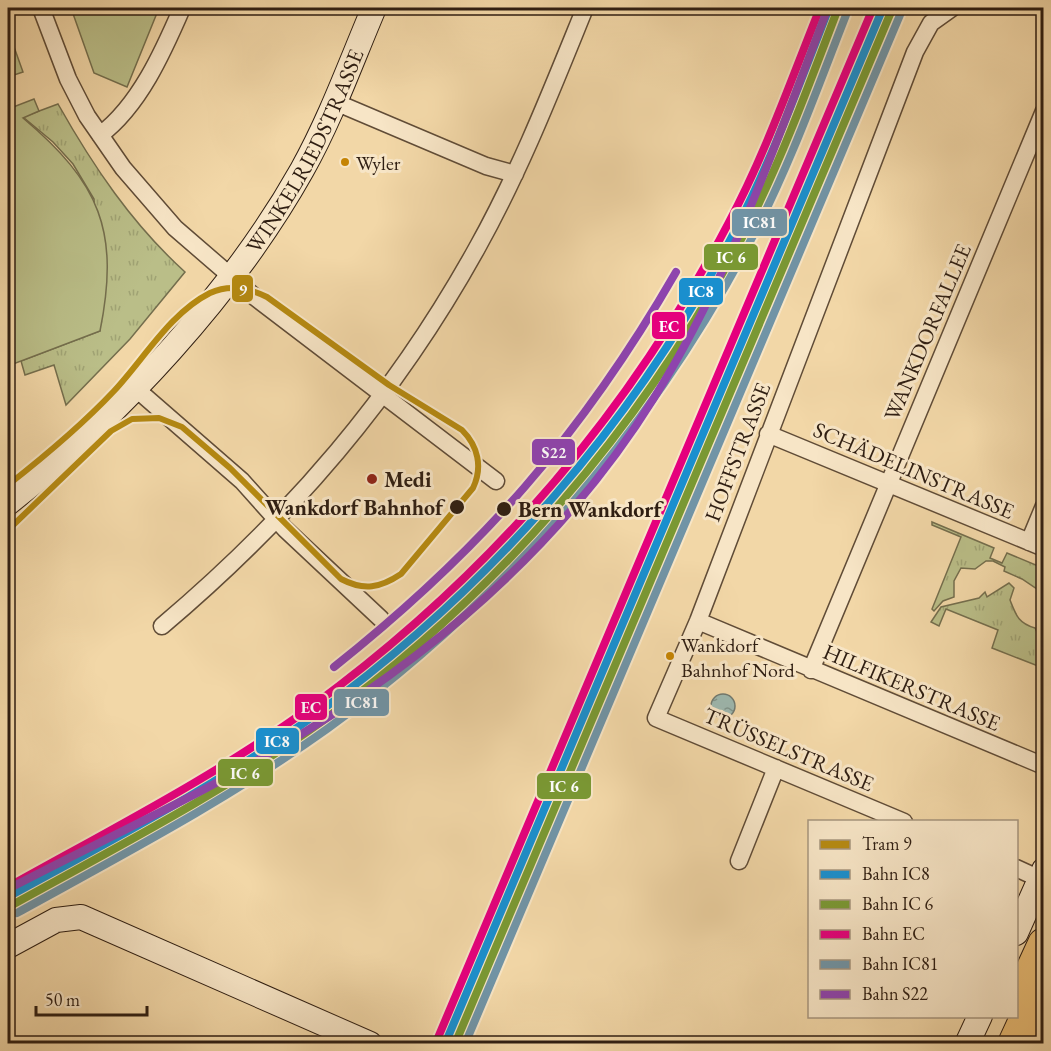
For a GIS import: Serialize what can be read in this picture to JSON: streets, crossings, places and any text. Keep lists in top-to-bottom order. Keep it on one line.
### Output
{"streets":{"main road":["WINKELRIEDSTRASSE"],"street":["WANKDORFALLEE","HOFFSTRASSE","SCHÄDELINSTRASSE","HILFIKERSTRASSE","TRÜSSELSTRASSE"]},"crossings":[["WANKDORFALLEE","SCHÄDELINSTRASSE"],["WANKDORFALLEE","HILFIKERSTRASSE"],["HOFFSTRASSE","SCHÄDELINSTRASSE"],["HOFFSTRASSE","HILFIKERSTRASSE"],["HOFFSTRASSE","TRÜSSELSTRASSE"]],"places":["Wyler","Medi","Wankdorf Bahnhof","Bern Wankdorf","Wankdorf Bahnhof Nord"],"lines":["rail line IC8","rail line EC","rail line S22","rail line IC81","tram line 9"],"legend":["Tram 9","Bahn IC8","Bahn IC 6","Bahn EC","Bahn IC81","Bahn S22"],"scale_bar":"50 m"}
